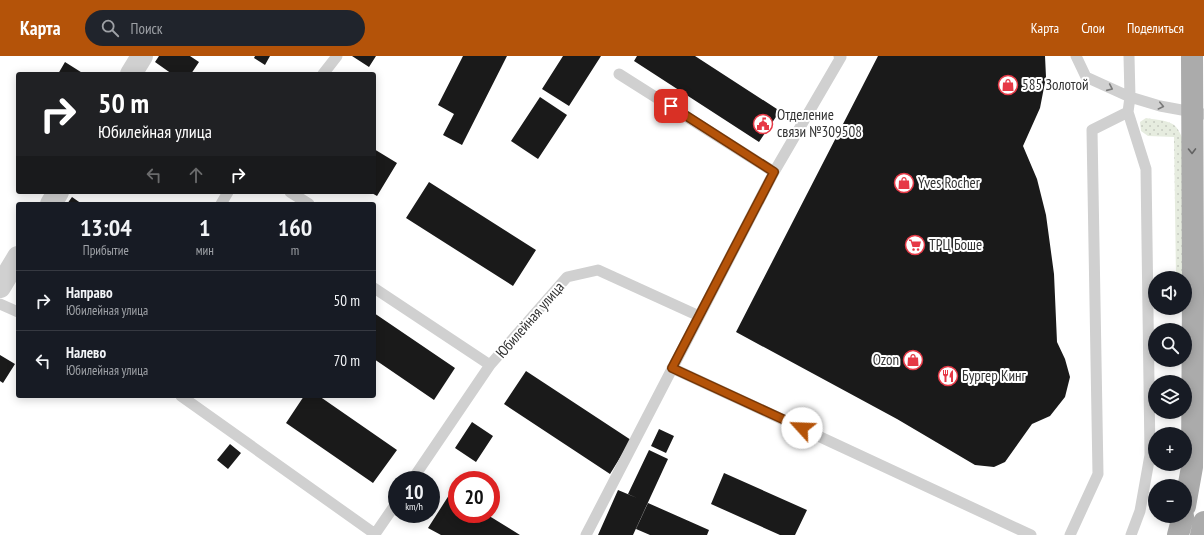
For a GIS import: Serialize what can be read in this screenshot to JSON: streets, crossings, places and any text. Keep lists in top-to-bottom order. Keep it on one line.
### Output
{"streets":{"lane":["Юбилейная улица"]},"places":{"shop":["585 Золотой","Yves Rocher","Ozon"],"public building":["Отделение связи №309508"],"supermarket":["ТРЦ Боше"],"restaurant":["Бургер Кинг"]},"page":{"header":"Карта","search":"Поиск","nav":["Карта","Слои","Поделиться"],"turn":["50 m","Юбилейная улица"],"eta":["13:04","Прибытие","1","мин","160","m"],"list":[{"name":"Направо","note":"Юбилейная улица","value":"50 m"},{"name":"Налево","note":"Юбилейная улица","value":"70 m"}],"map_buttons":["+","−"],"speed":"10 km/h","limit":"20"}}
